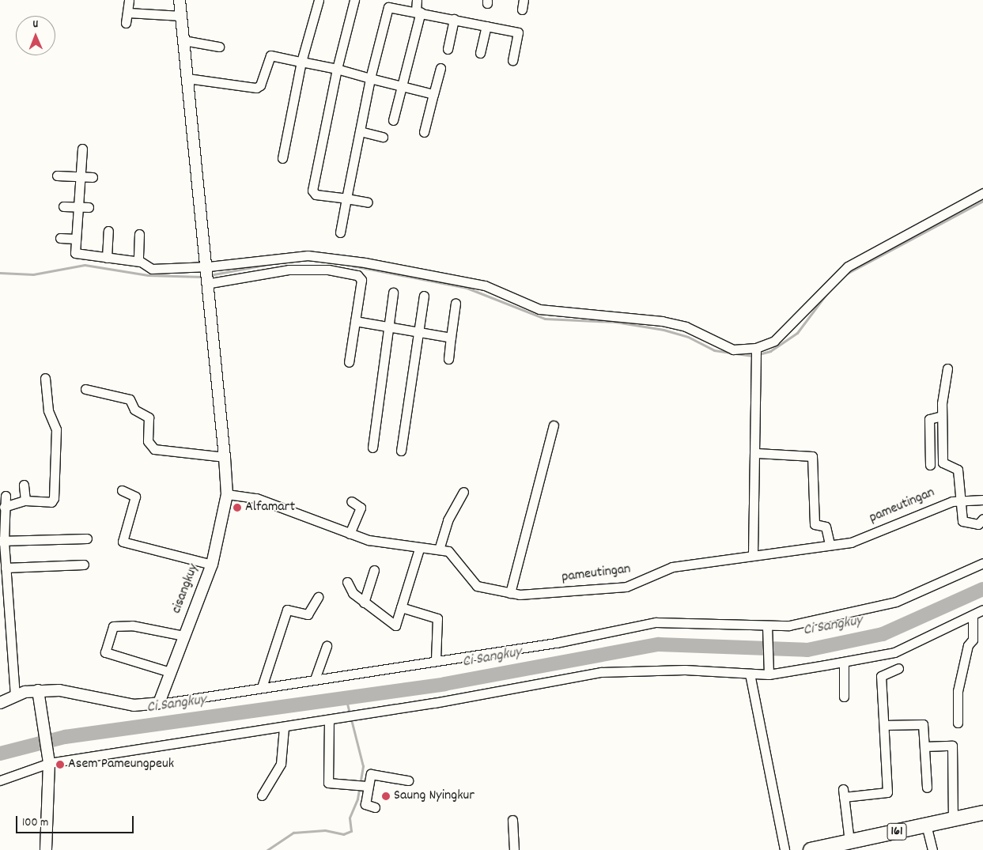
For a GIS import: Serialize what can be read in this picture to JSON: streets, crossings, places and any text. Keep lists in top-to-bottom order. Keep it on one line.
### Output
{"streets":{"main road":["161"],"street":["pameutingan","cisangkuy"]},"water":["Ci Sangkuy"],"places":["Alfamart","Asem Pameungpeuk","Saung Nyingkur"],"scale_bar":"100 m","north":"top"}
